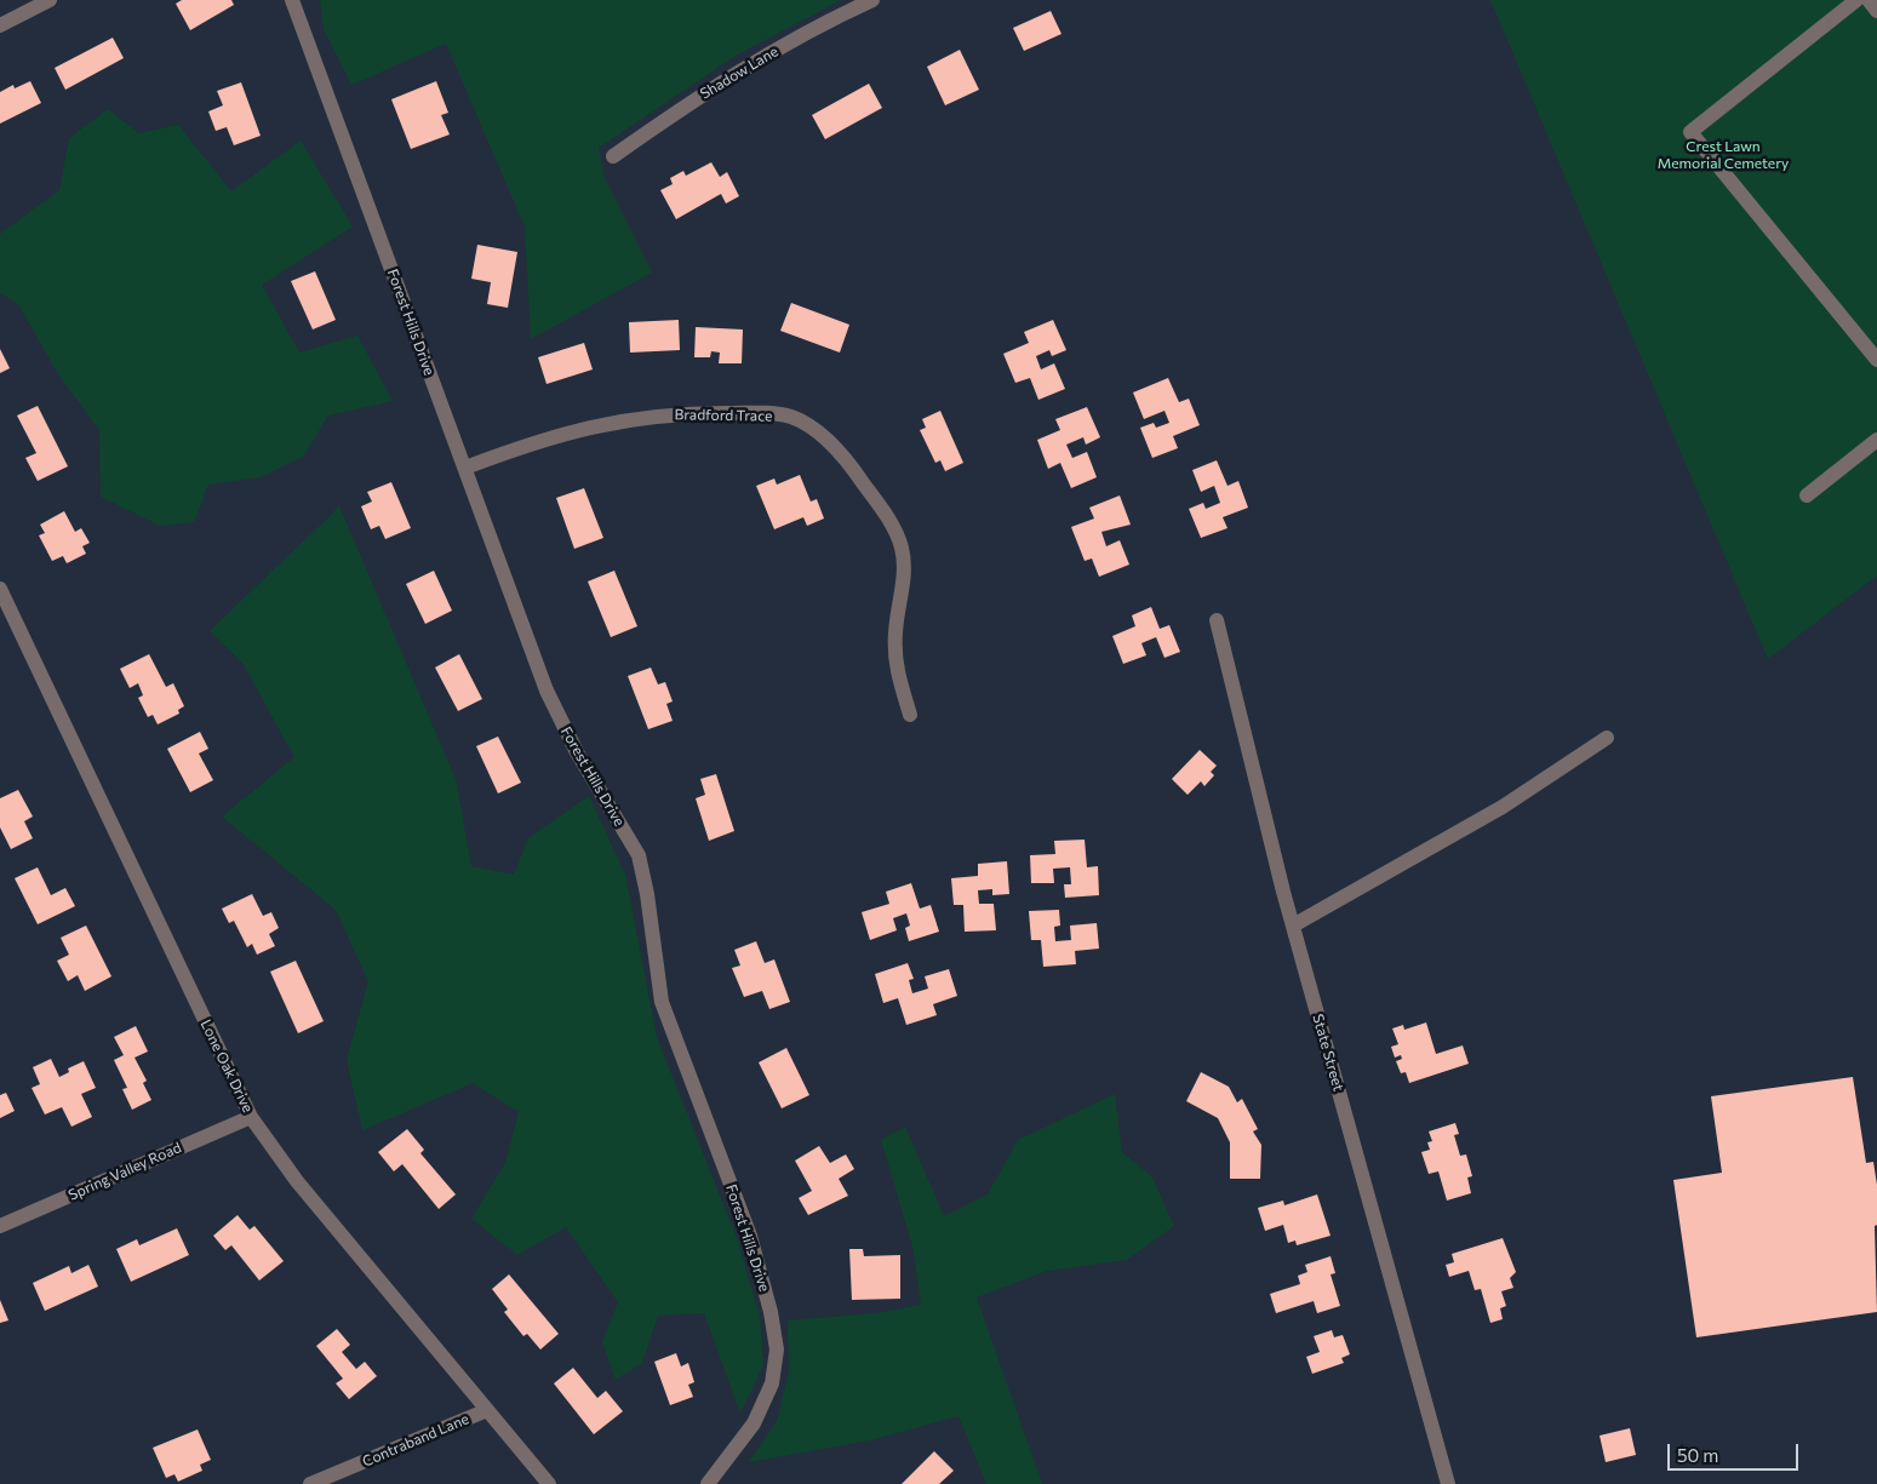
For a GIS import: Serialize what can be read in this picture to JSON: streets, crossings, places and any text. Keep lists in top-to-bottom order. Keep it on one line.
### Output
{"streets":{"street":["Shadow Lane","Forest Hills Drive","Bradford Trace","State Street","Lone Oak Drive","Spring Valley Road","Contraband Lane"]},"crossings":[["Forest Hills Drive","Bradford Trace"],["Lone Oak Drive","Spring Valley Road"],["Lone Oak Drive","Contraband Lane"]],"parks":["Crest Lawn Memorial Cemetery"],"scale_bar":"50 m"}
